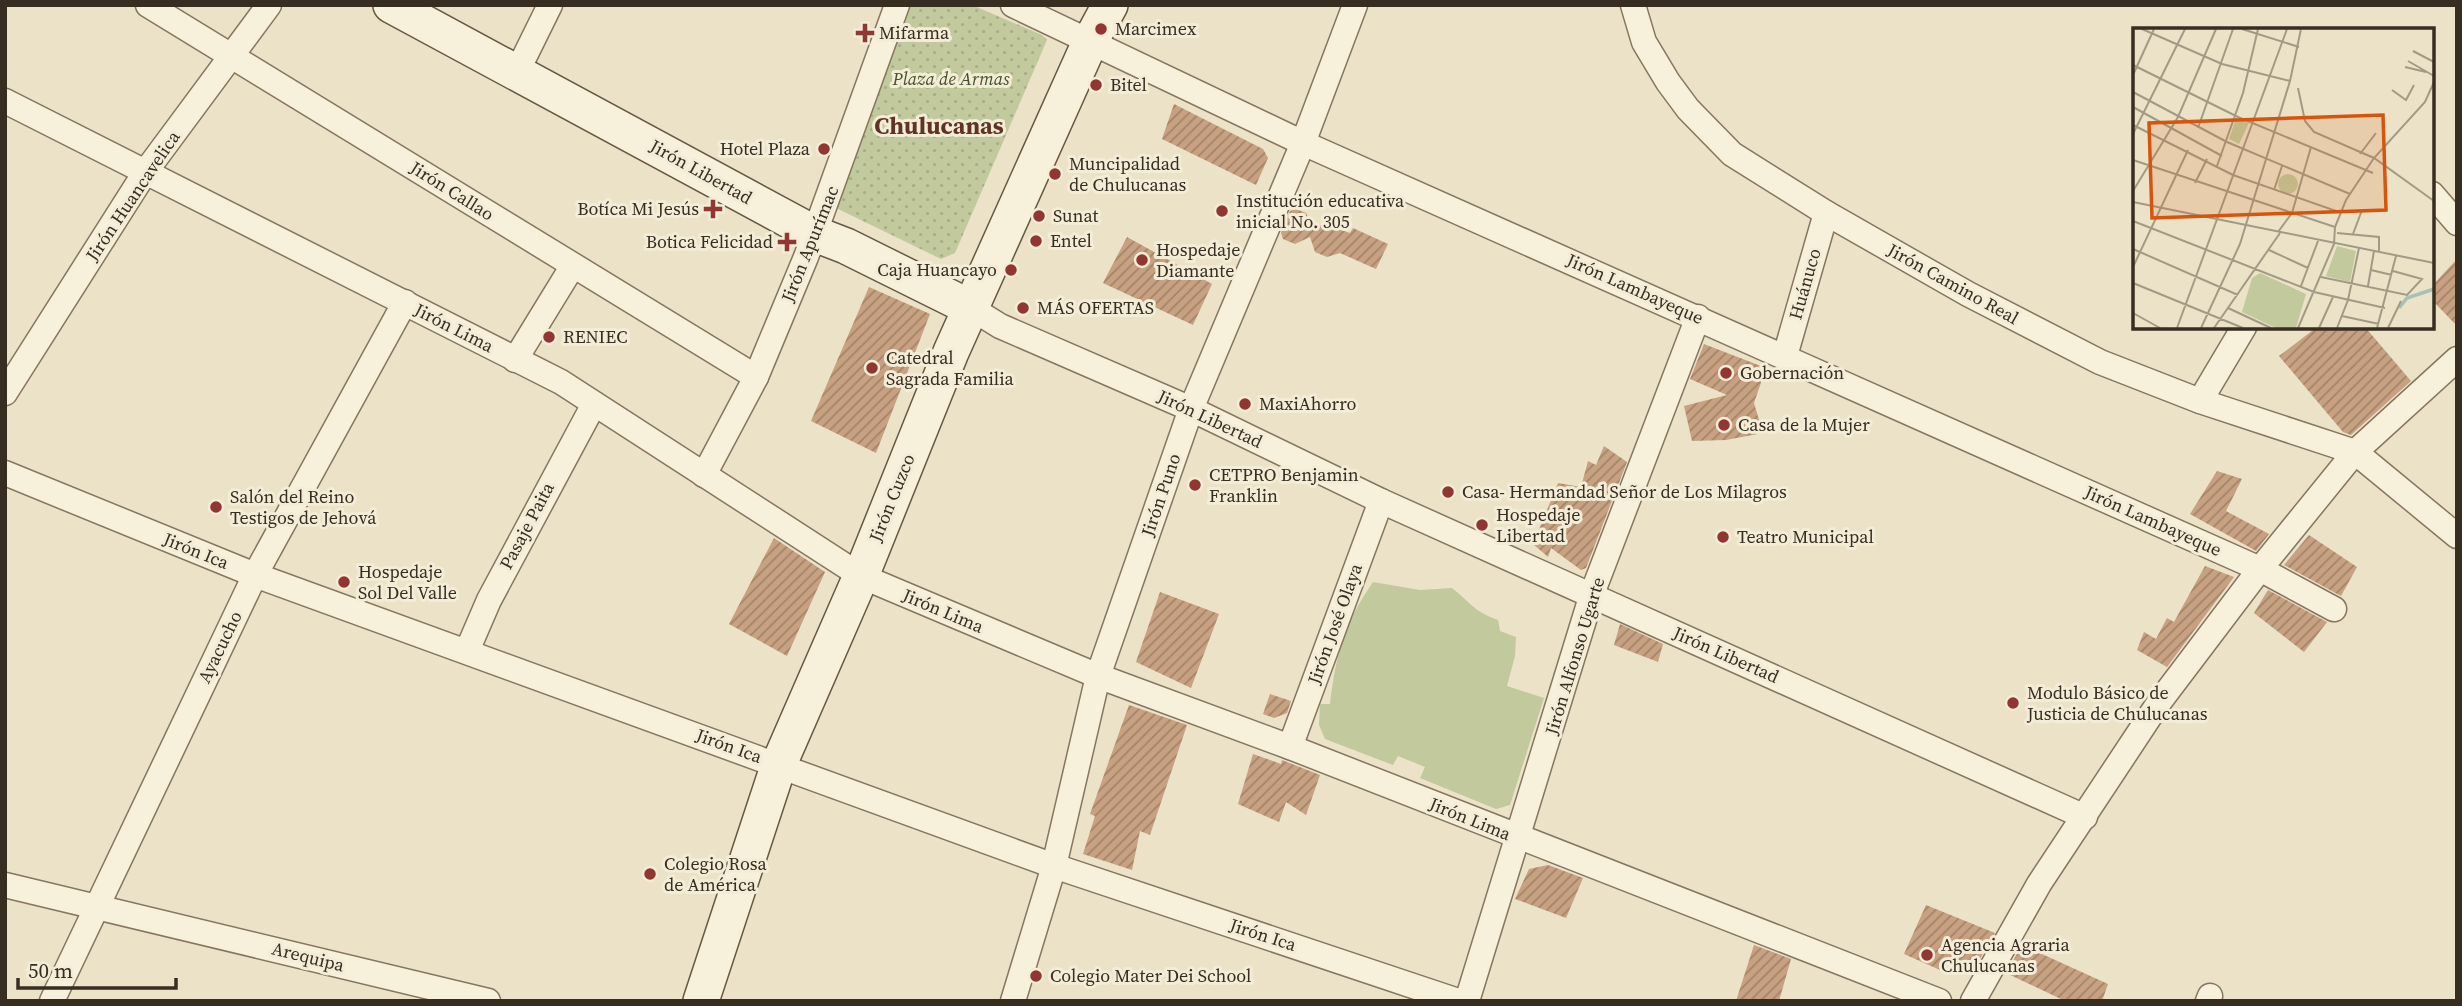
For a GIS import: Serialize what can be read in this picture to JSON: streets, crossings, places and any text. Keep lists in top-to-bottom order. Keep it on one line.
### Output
{"streets":{"street":["Jirón Libertad","Jirón Callao","Jirón Huancavelica","Jirón Apurímac","Huánuco","Jirón Camino Real","Jirón Lambayeque","Jirón Lima","Jirón Puno","Jirón Cuzco","Pasaje Paita","Jirón Ica","Jirón José Olaya","Ayacucho","Jirón Alfonso Ugarte","Arequipa"]},"crossings":[["Jirón Libertad","Jirón Apurímac"],["Jirón Libertad","Jirón Puno"],["Jirón Libertad","Jirón Cuzco"],["Jirón Libertad","Jirón José Olaya"],["Jirón Libertad","Jirón Alfonso Ugarte"],["Jirón Callao","Jirón Huancavelica"],["Jirón Callao","Jirón Apurímac"],["Jirón Huancavelica","Jirón Lima"],["Jirón Apurímac","Jirón Lima"],["Huánuco","Jirón Camino Real"],["Huánuco","Jirón Lambayeque"],["Jirón Lambayeque","Jirón Puno"],["Jirón Lambayeque","Jirón Cuzco"],["Jirón Lambayeque","Jirón Alfonso Ugarte"],["Jirón Lima","Jirón Puno"],["Jirón Lima","Jirón Cuzco"],["Jirón Lima","Pasaje Paita"],["Jirón Lima","Jirón José Olaya"],["Jirón Lima","Ayacucho"],["Jirón Lima","Jirón Alfonso Ugarte"],["Jirón Puno","Jirón Ica"],["Jirón Cuzco","Jirón Ica"],["Pasaje Paita","Jirón Ica"],["Jirón Ica","Ayacucho"],["Ayacucho","Arequipa"]],"districts":["Chulucanas"],"parks":["Plaza de Armas"],"places":{"other":["Marcimex","Bitel","Hotel Plaza","Muncipalidad de Chulucanas","Institución educativa inicial No. 305","Sunat","Entel","Hospedaje Diamante","Caja Huancayo","MÁS OFERTAS","RENIEC","Catedral Sagrada Familia","Gobernación","MaxiAhorro","Casa de la Mujer","CETPRO Benjamin Franklin","Casa- Hermandad Señor de Los Milagros","Salón del Reino Testigos de Jehová","Hospedaje Libertad","Teatro Municipal","Hospedaje Sol Del Valle","Modulo Básico de Justicia de Chulucanas","Colegio Rosa de América","Agencia Agraria Chulucanas","Colegio Mater Dei School"],"health":["Mifarma","Botíca Mi Jesús","Botica Felicidad"]},"scale_bar":"50 m"}
